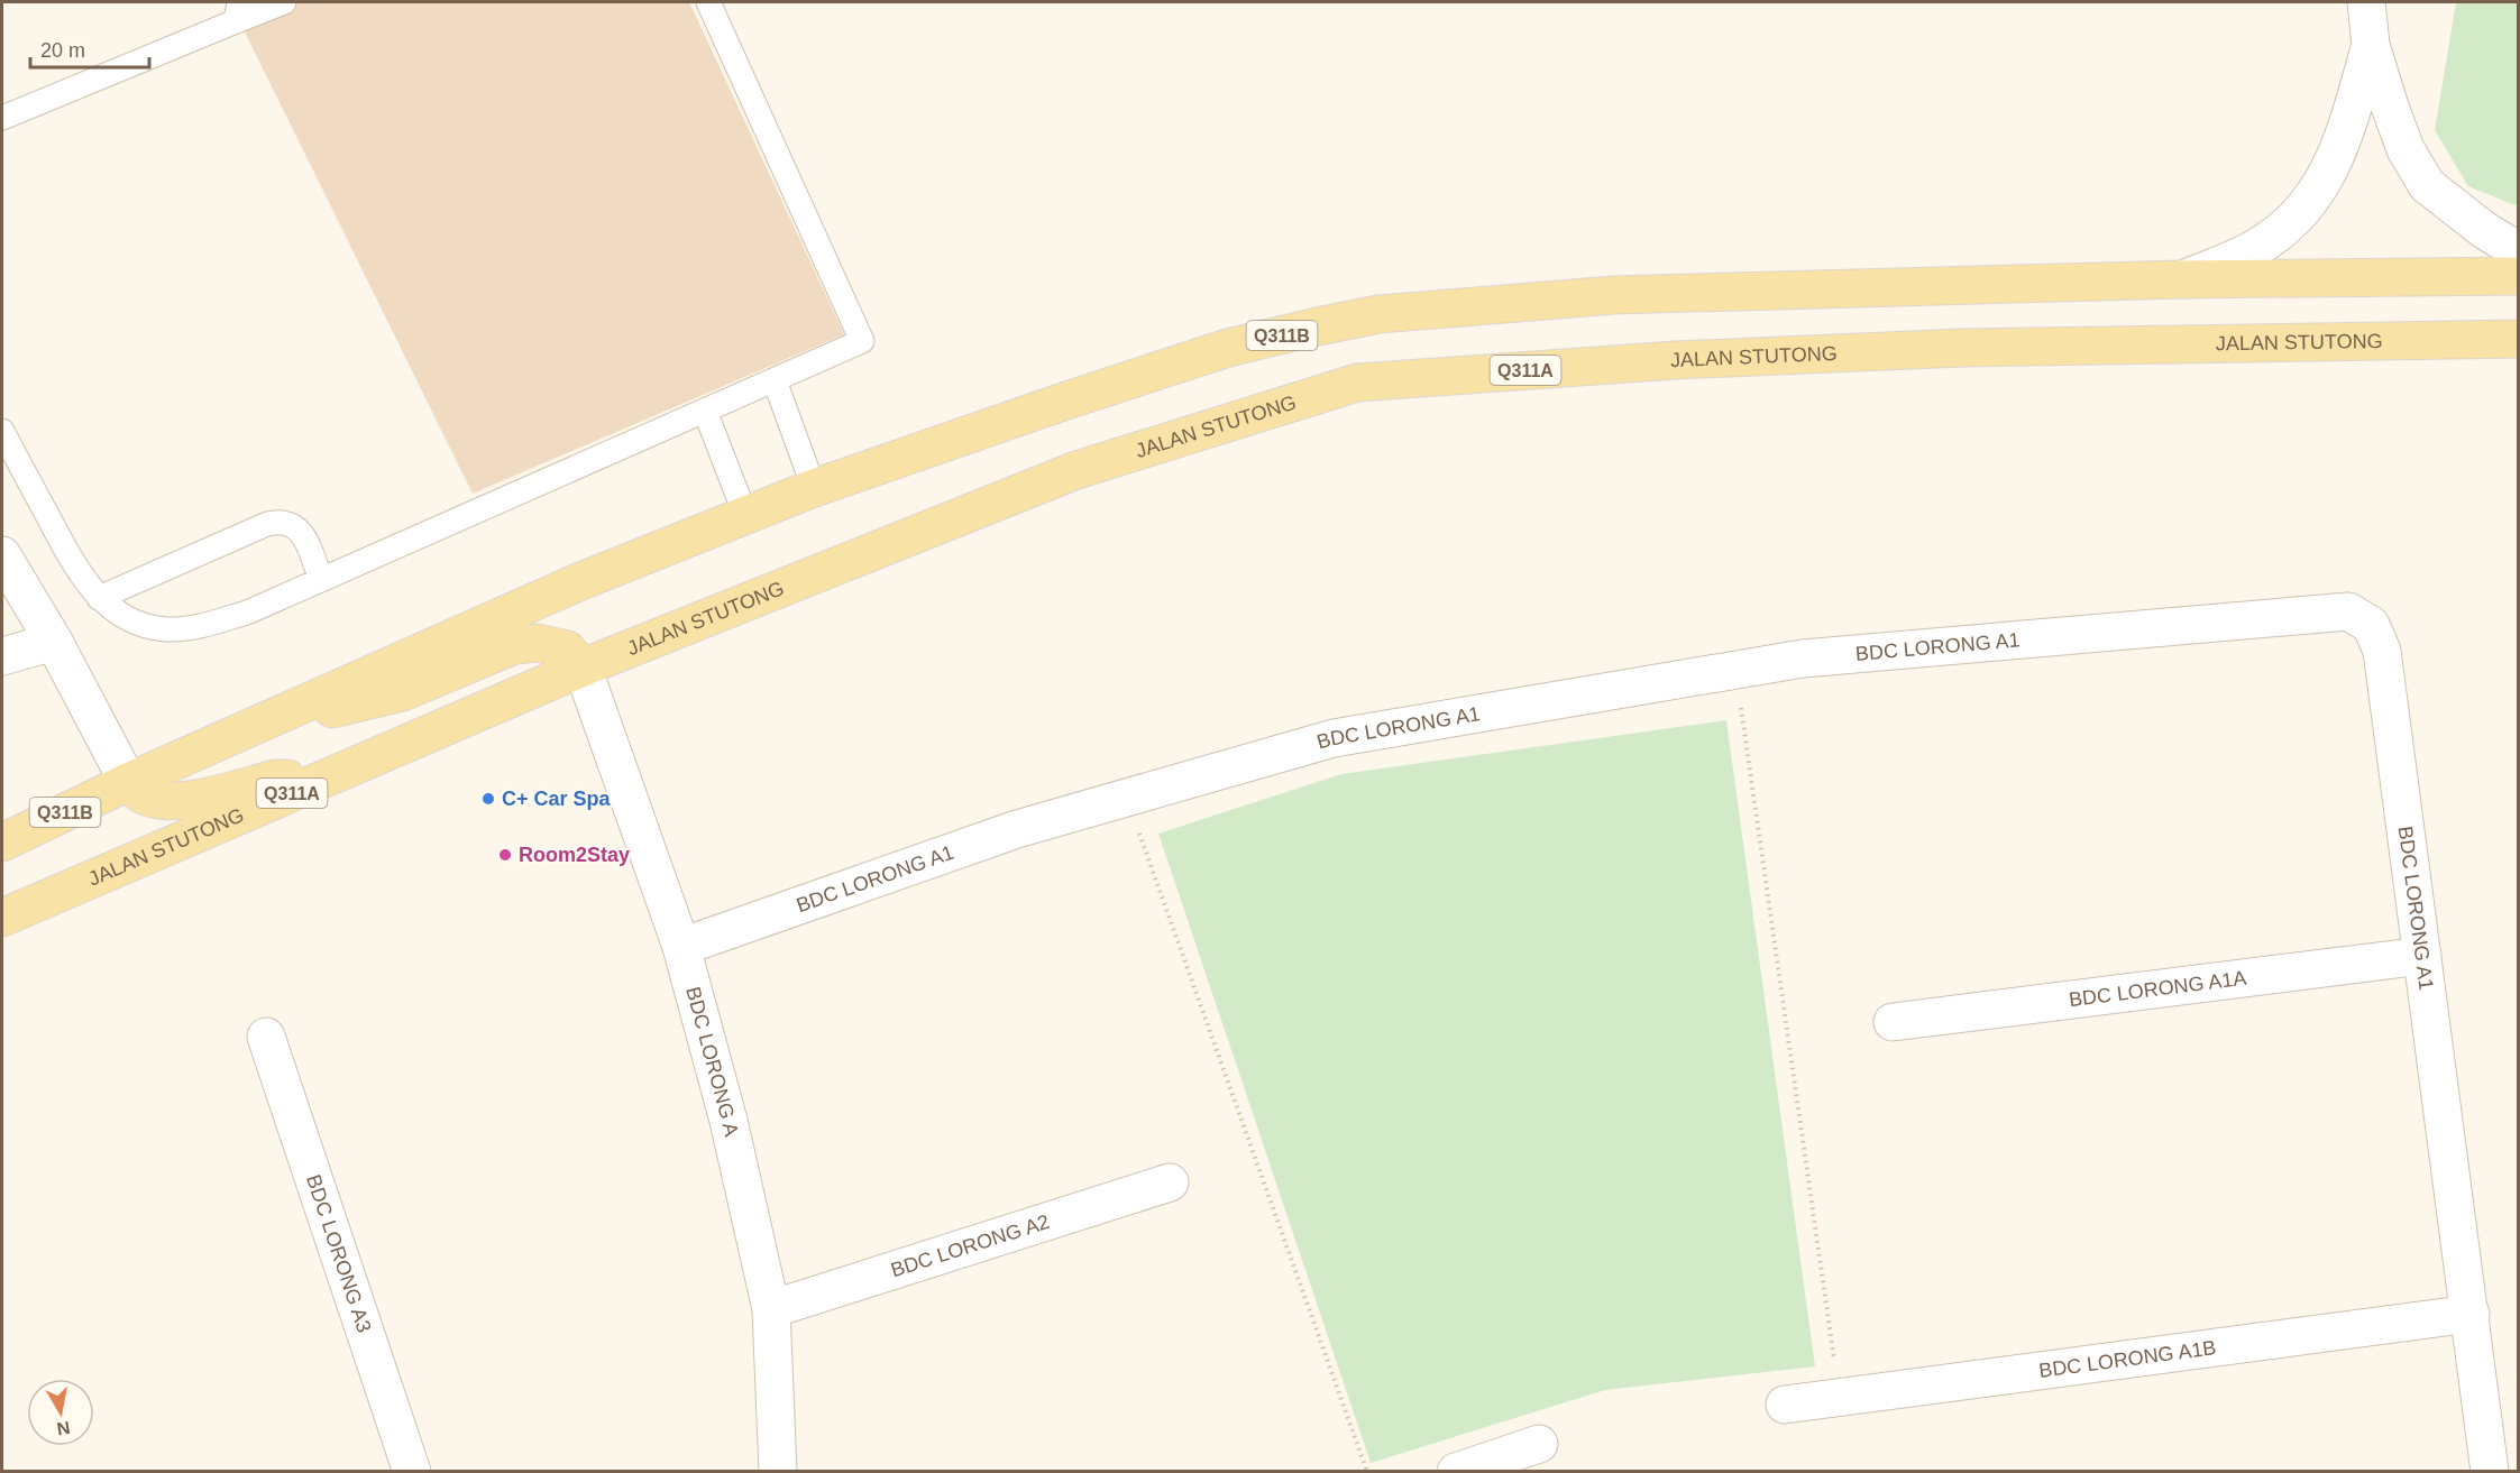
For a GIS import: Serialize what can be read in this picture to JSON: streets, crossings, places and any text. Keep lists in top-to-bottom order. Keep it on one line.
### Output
{"streets":{"main road":["Q311B","JALAN STUTONG","Q311A"],"street":["BDC LORONG A1","BDC LORONG A1A","BDC LORONG A","BDC LORONG A2","BDC LORONG A3","BDC LORONG A1B"]},"crossings":[["JALAN STUTONG","BDC LORONG A"],["BDC LORONG A1","BDC LORONG A1A"],["BDC LORONG A1","BDC LORONG A"],["BDC LORONG A1","BDC LORONG A1B"],["BDC LORONG A","BDC LORONG A2"]],"places":["C+ Car Spa","Room2Stay"],"scale_bar":"20 m","north":"bottom"}
